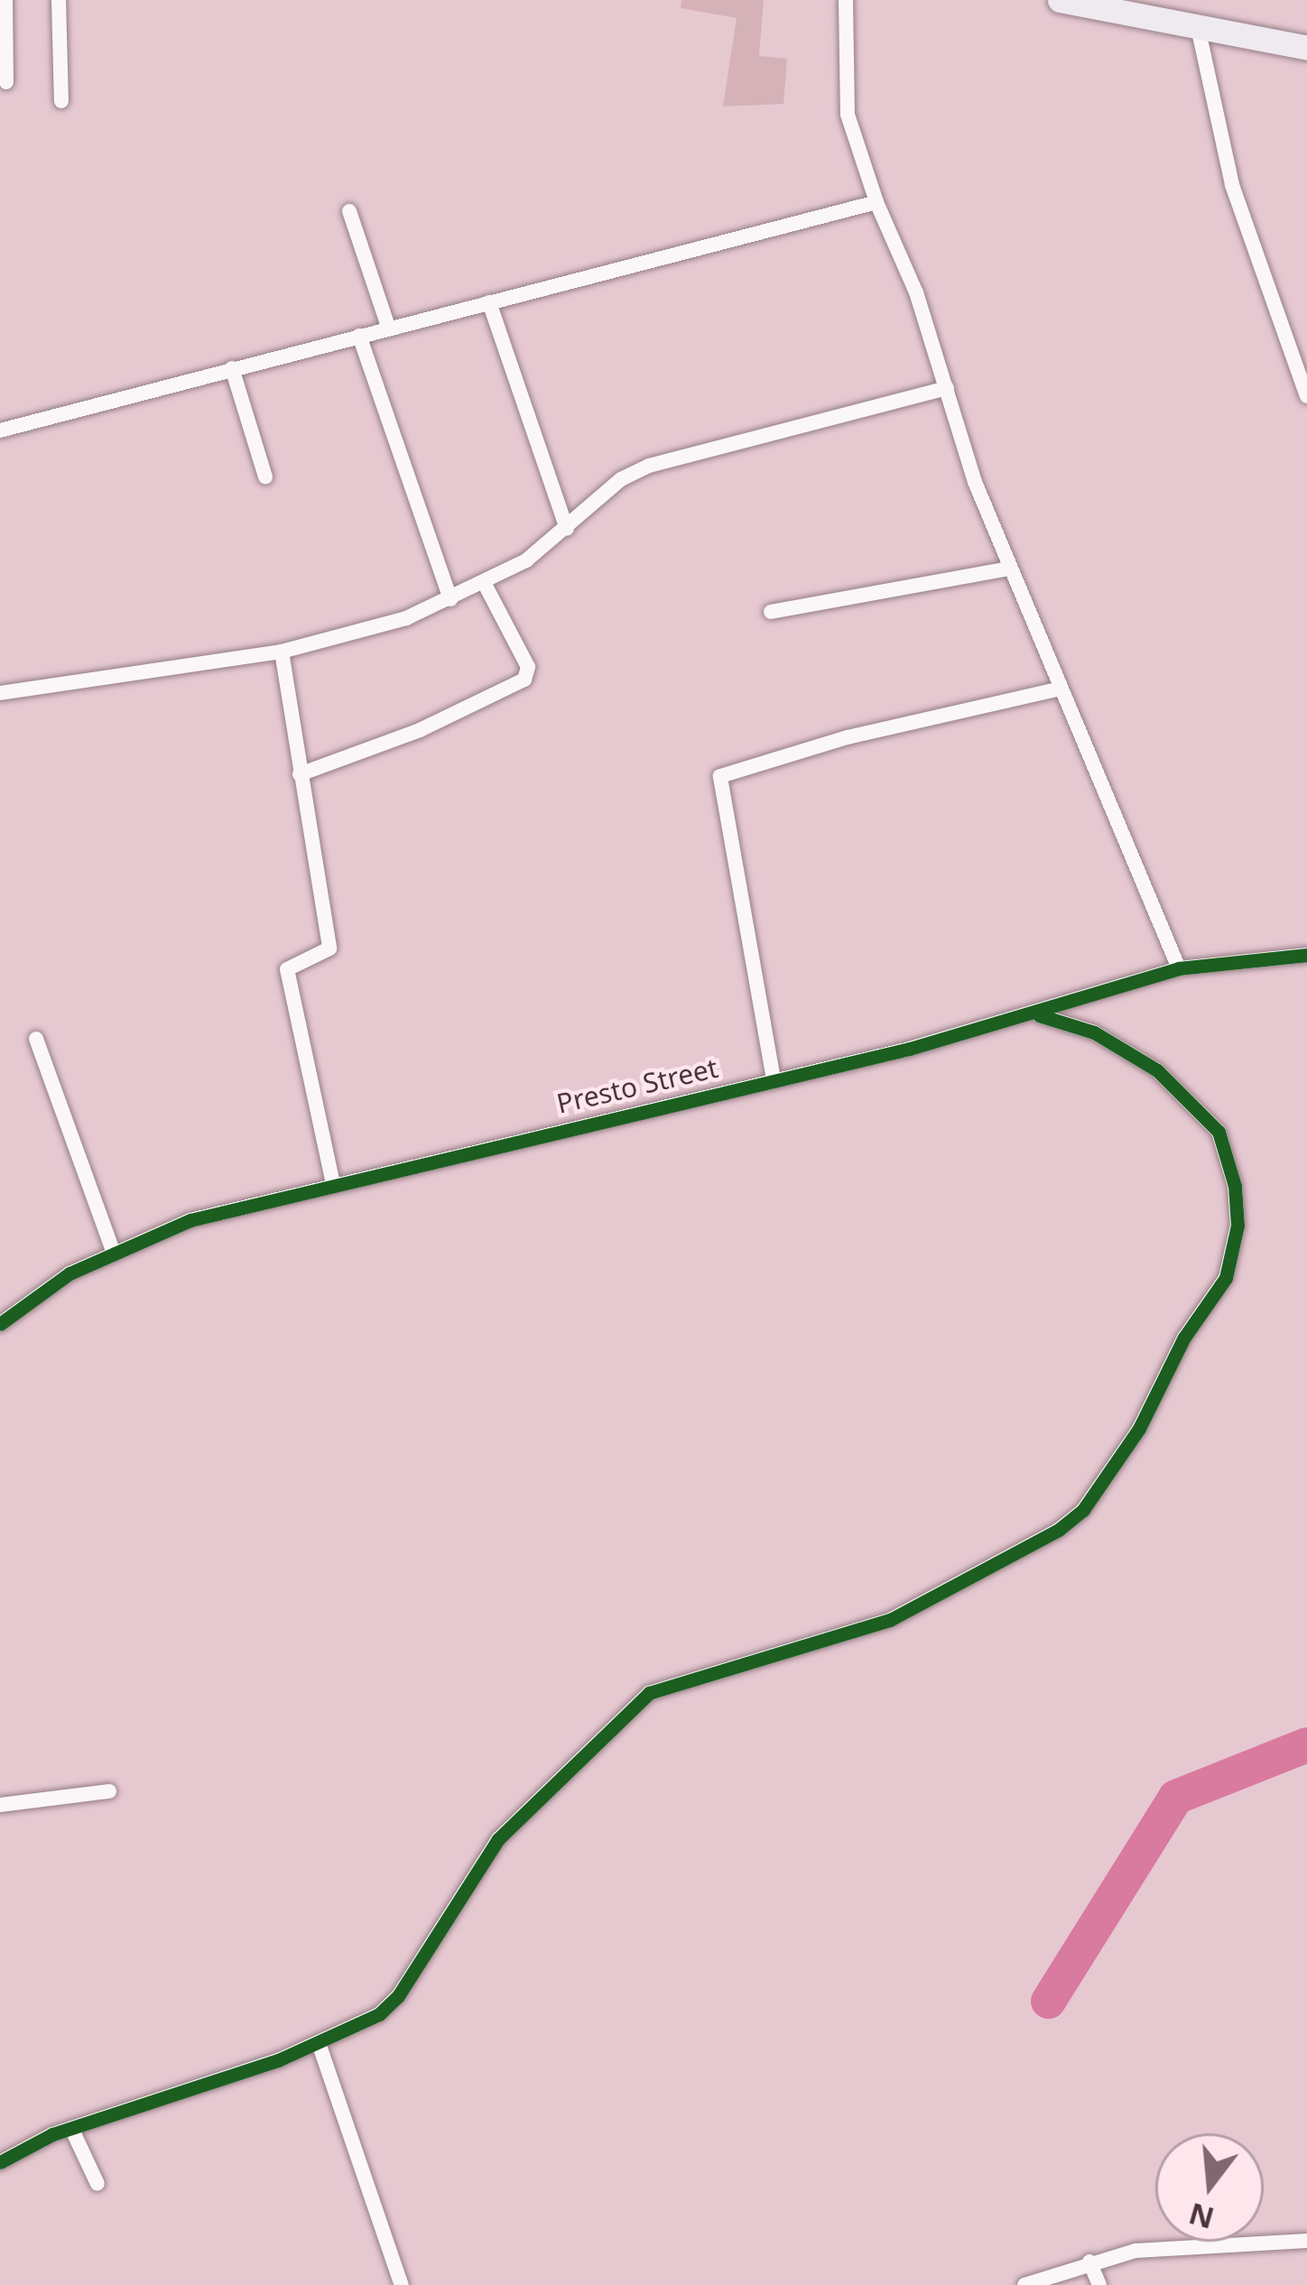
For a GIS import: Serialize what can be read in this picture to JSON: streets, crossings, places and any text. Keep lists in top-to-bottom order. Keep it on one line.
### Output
{"streets":{"street":["Presto Street"]},"north":"bottom"}
